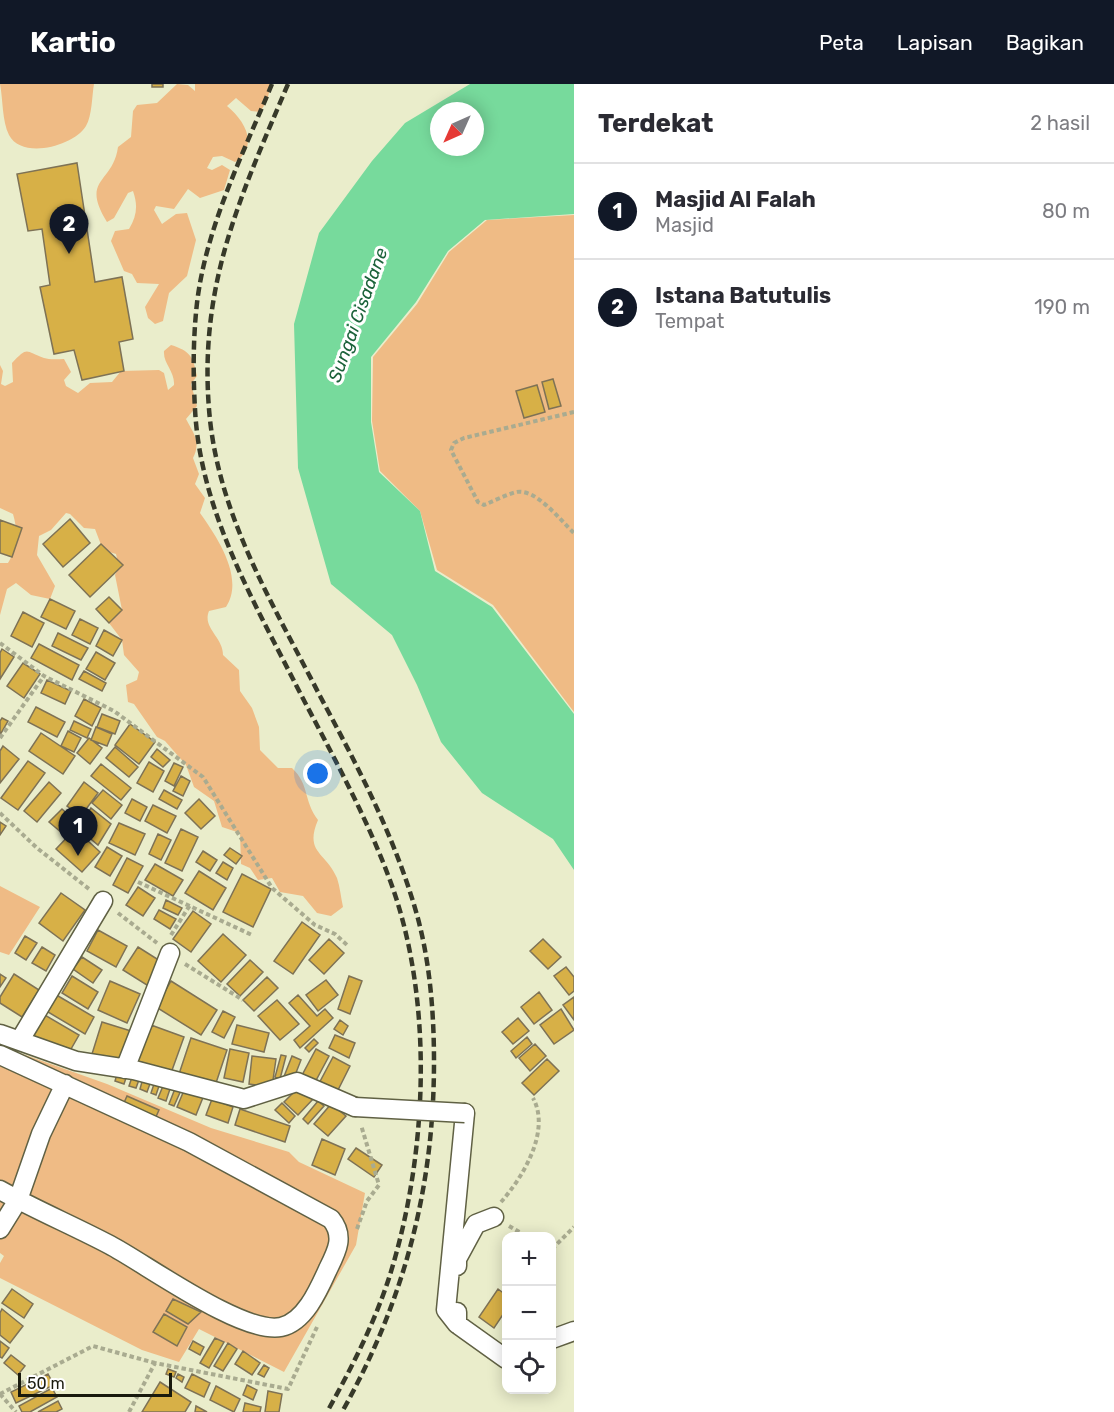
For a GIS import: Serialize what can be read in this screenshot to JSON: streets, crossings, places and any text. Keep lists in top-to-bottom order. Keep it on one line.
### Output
{"water":["Sungai Cisadane"],"scale_bar":"50 m","north":"bottom left","page":{"header":"Kartio","nav":["Peta","Lapisan","Bagikan"],"heading":["Terdekat","2 hasil"],"list":[{"mark":"1","name":"Masjid Al Falah","note":"Masjid","value":"80 m"},{"mark":"2","name":"Istana Batutulis","note":"Tempat","value":"190 m"}],"pins":["2","1"],"map_buttons":["+","−"],"scale":"50 m"}}
